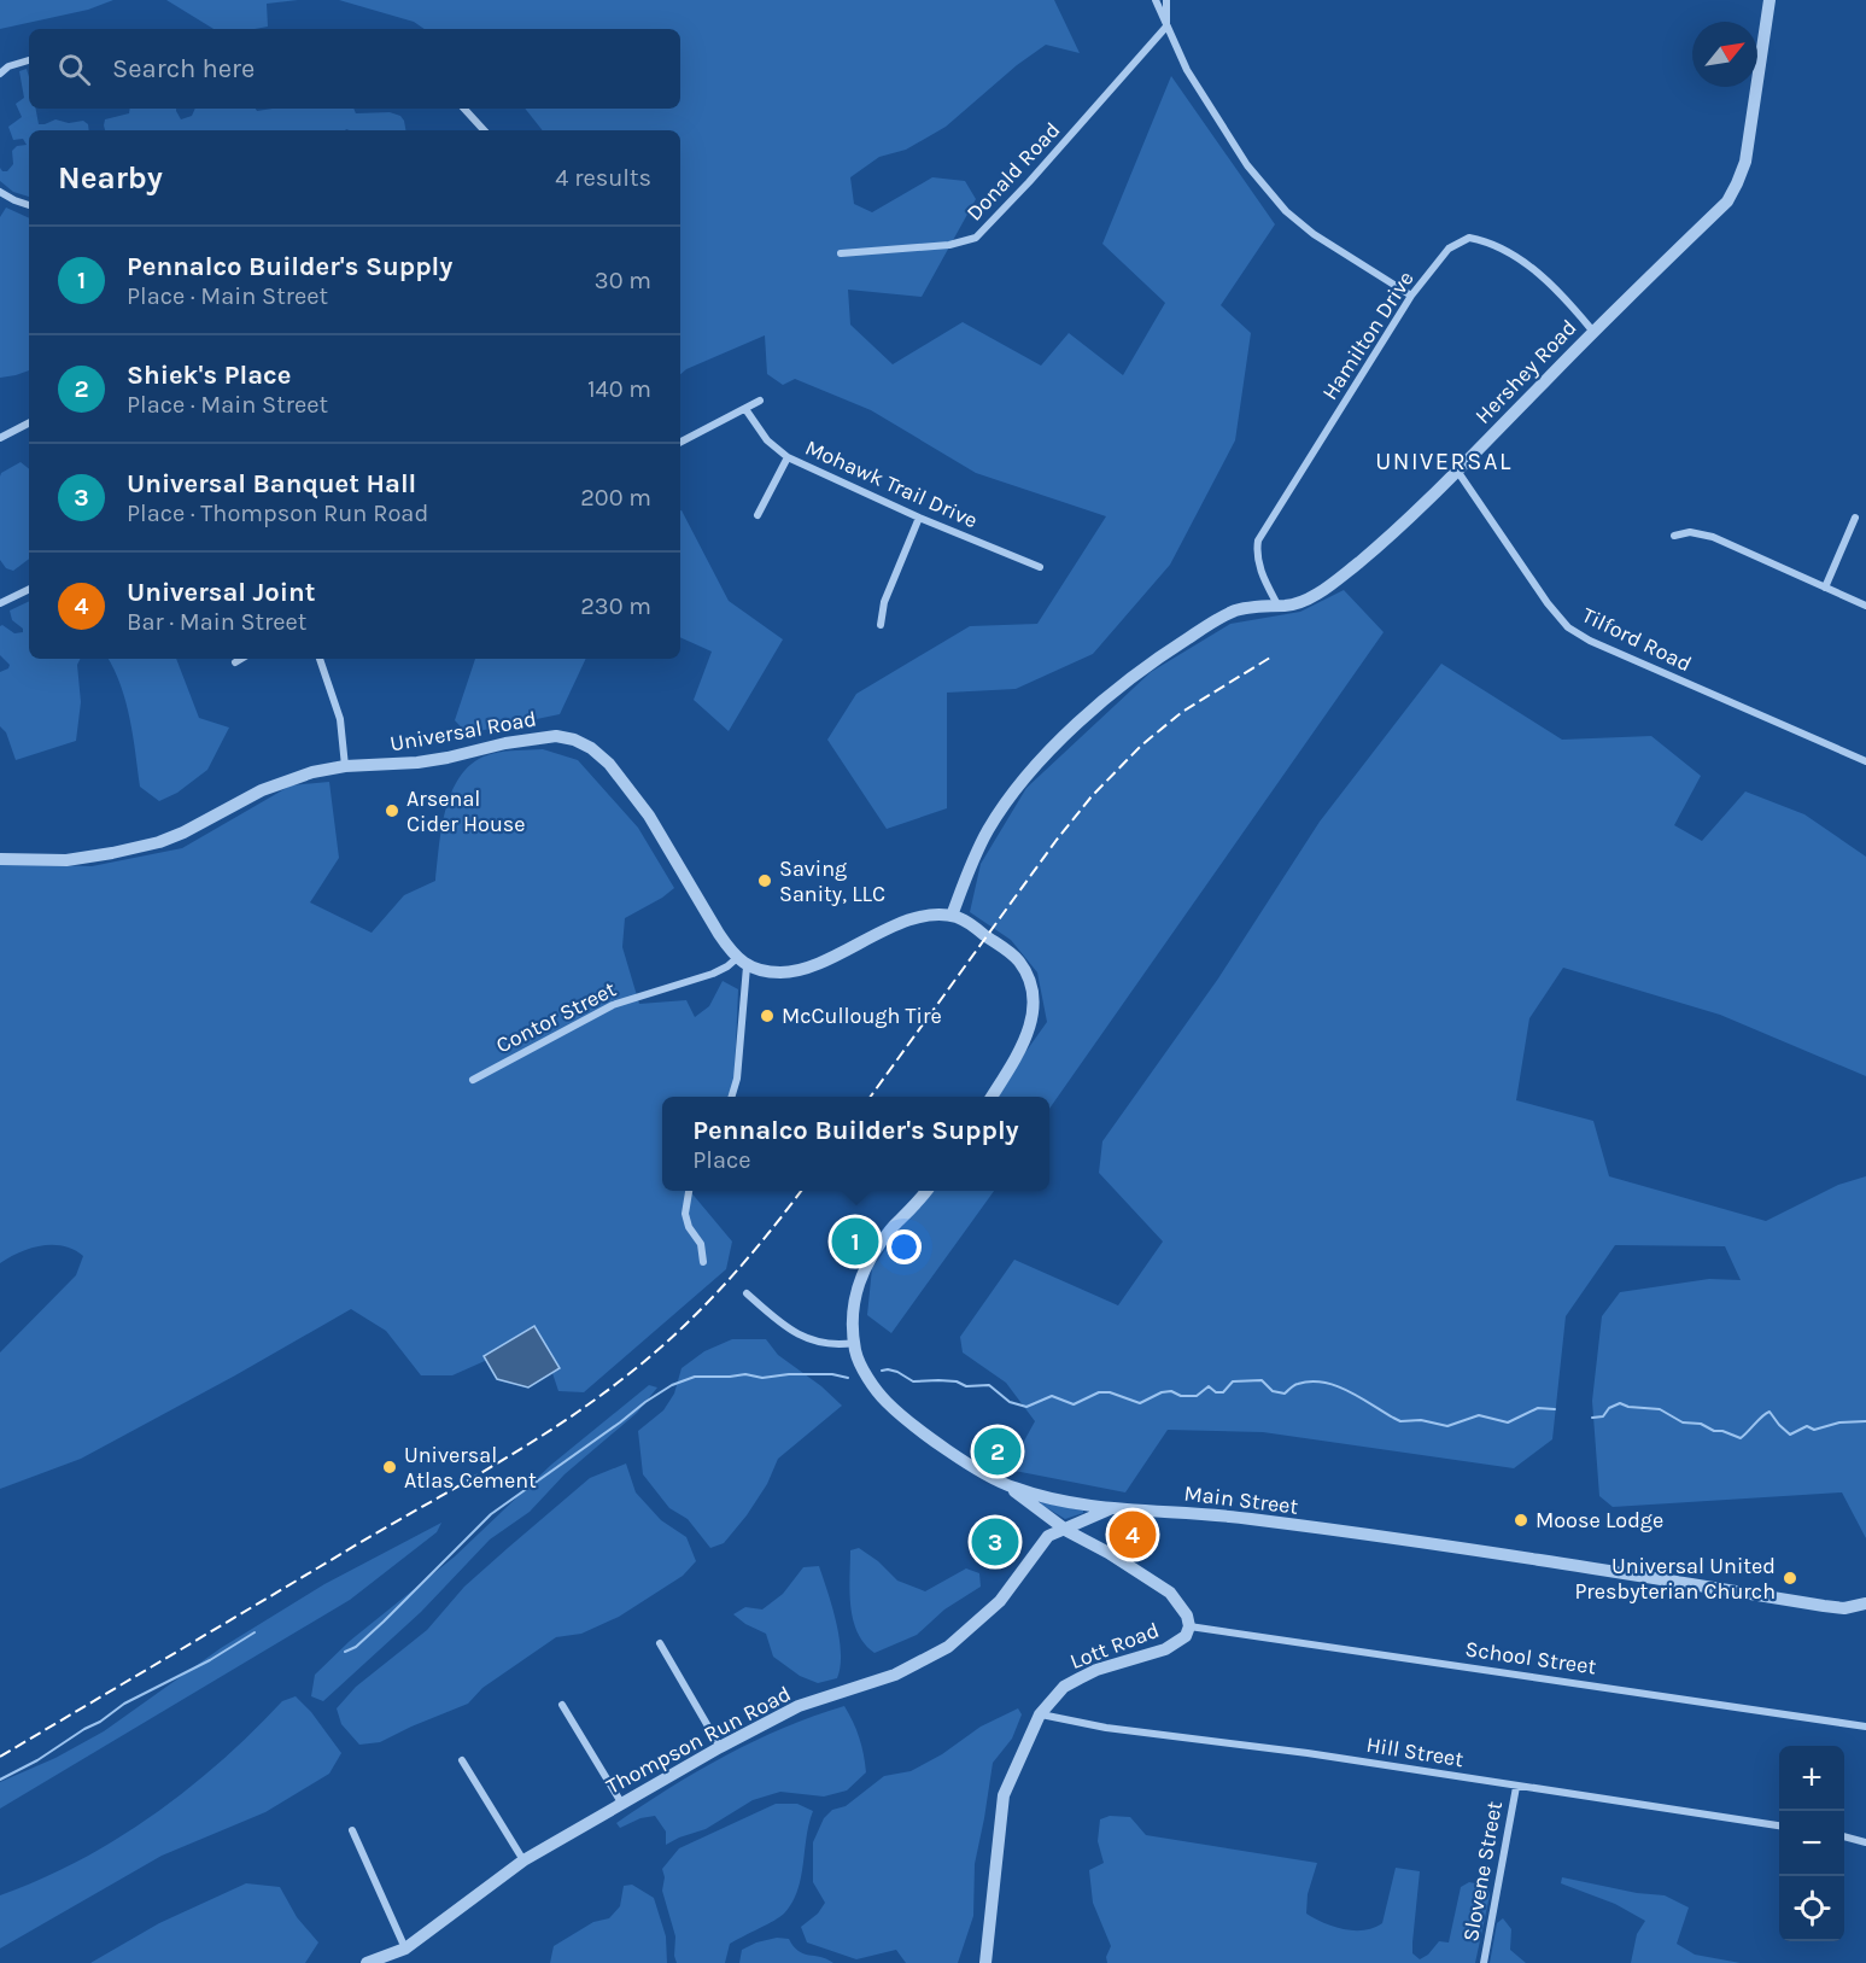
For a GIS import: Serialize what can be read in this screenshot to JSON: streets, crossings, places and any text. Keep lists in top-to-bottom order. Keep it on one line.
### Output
{"streets":{"street":["Donald Road","Hamilton Drive","Hershey Road","Mohawk Trail Drive","Tilford Road","Universal Road","Contor Street","Main Street","Lott Road","School Street","Thompson Run Road","Hill Street","Slovene Street"]},"crossings":[["Hamilton Drive","Hershey Road"],["Hershey Road","Tilford Road"],["Universal Road","Contor Street"],["Main Street","Lott Road"],["Main Street","Thompson Run Road"],["Lott Road","School Street"],["Lott Road","Thompson Run Road"],["Lott Road","Hill Street"],["Hill Street","Slovene Street"]],"districts":["UNIVERSAL"],"places":["Arsenal Cider House","Saving Sanity, LLC","McCullough Tire","Universal Atlas Cement","Moose Lodge","Universal United Presbyterian Church"],"north":"top right","page":{"search":"Search here","heading":["Nearby","4 results"],"list":[{"mark":"1","name":"Pennalco Builder's Supply","note":"Place · Main Street","value":"30 m"},{"mark":"2","name":"Shiek's Place","note":"Place · Main Street","value":"140 m"},{"mark":"3","name":"Universal Banquet Hall","note":"Place · Thompson Run Road","value":"200 m"},{"mark":"4","name":"Universal Joint","note":"Bar · Main Street","value":"230 m"}],"popup":["Pennalco Builder's Supply","Place"],"pins":["1","2","4","3"],"map_buttons":["+","−"]}}
